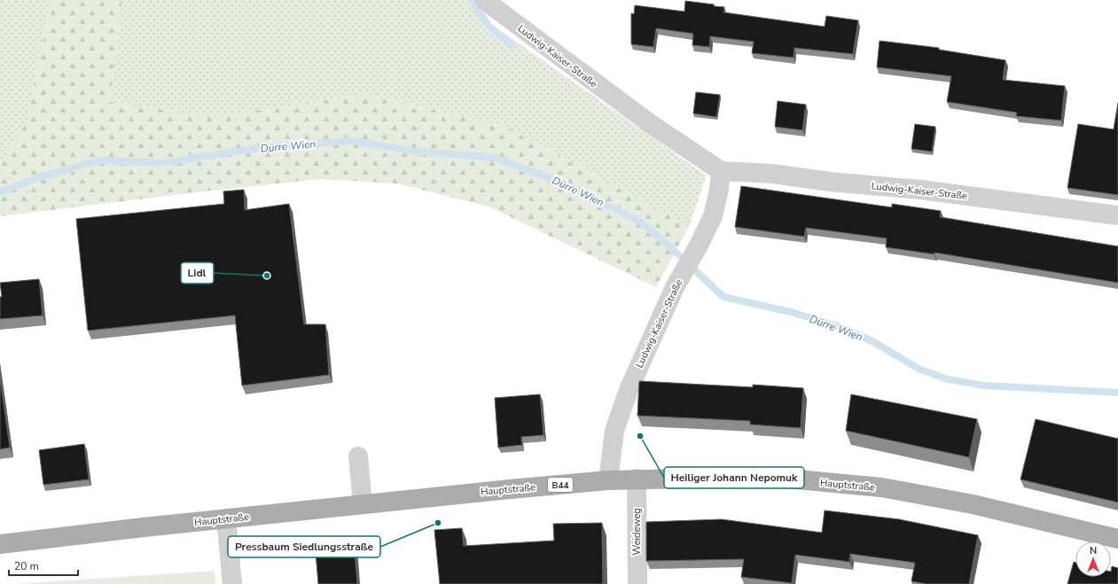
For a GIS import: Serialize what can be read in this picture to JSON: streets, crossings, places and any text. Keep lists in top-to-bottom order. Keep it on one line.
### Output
{"streets":{"main road":["B44","Hauptstraße"],"street":["Ludwig-Kaiser-Straße","Weideweg"]},"crossings":[["Ludwig-Kaiser-Straße","Hauptstraße"],["Hauptstraße","Weideweg"]],"water":["Dürre Wien"],"places":["Lidl","Heiliger Johann Nepomuk","Pressbaum Siedlungsstraße"],"scale_bar":"20 m","north":"top"}
